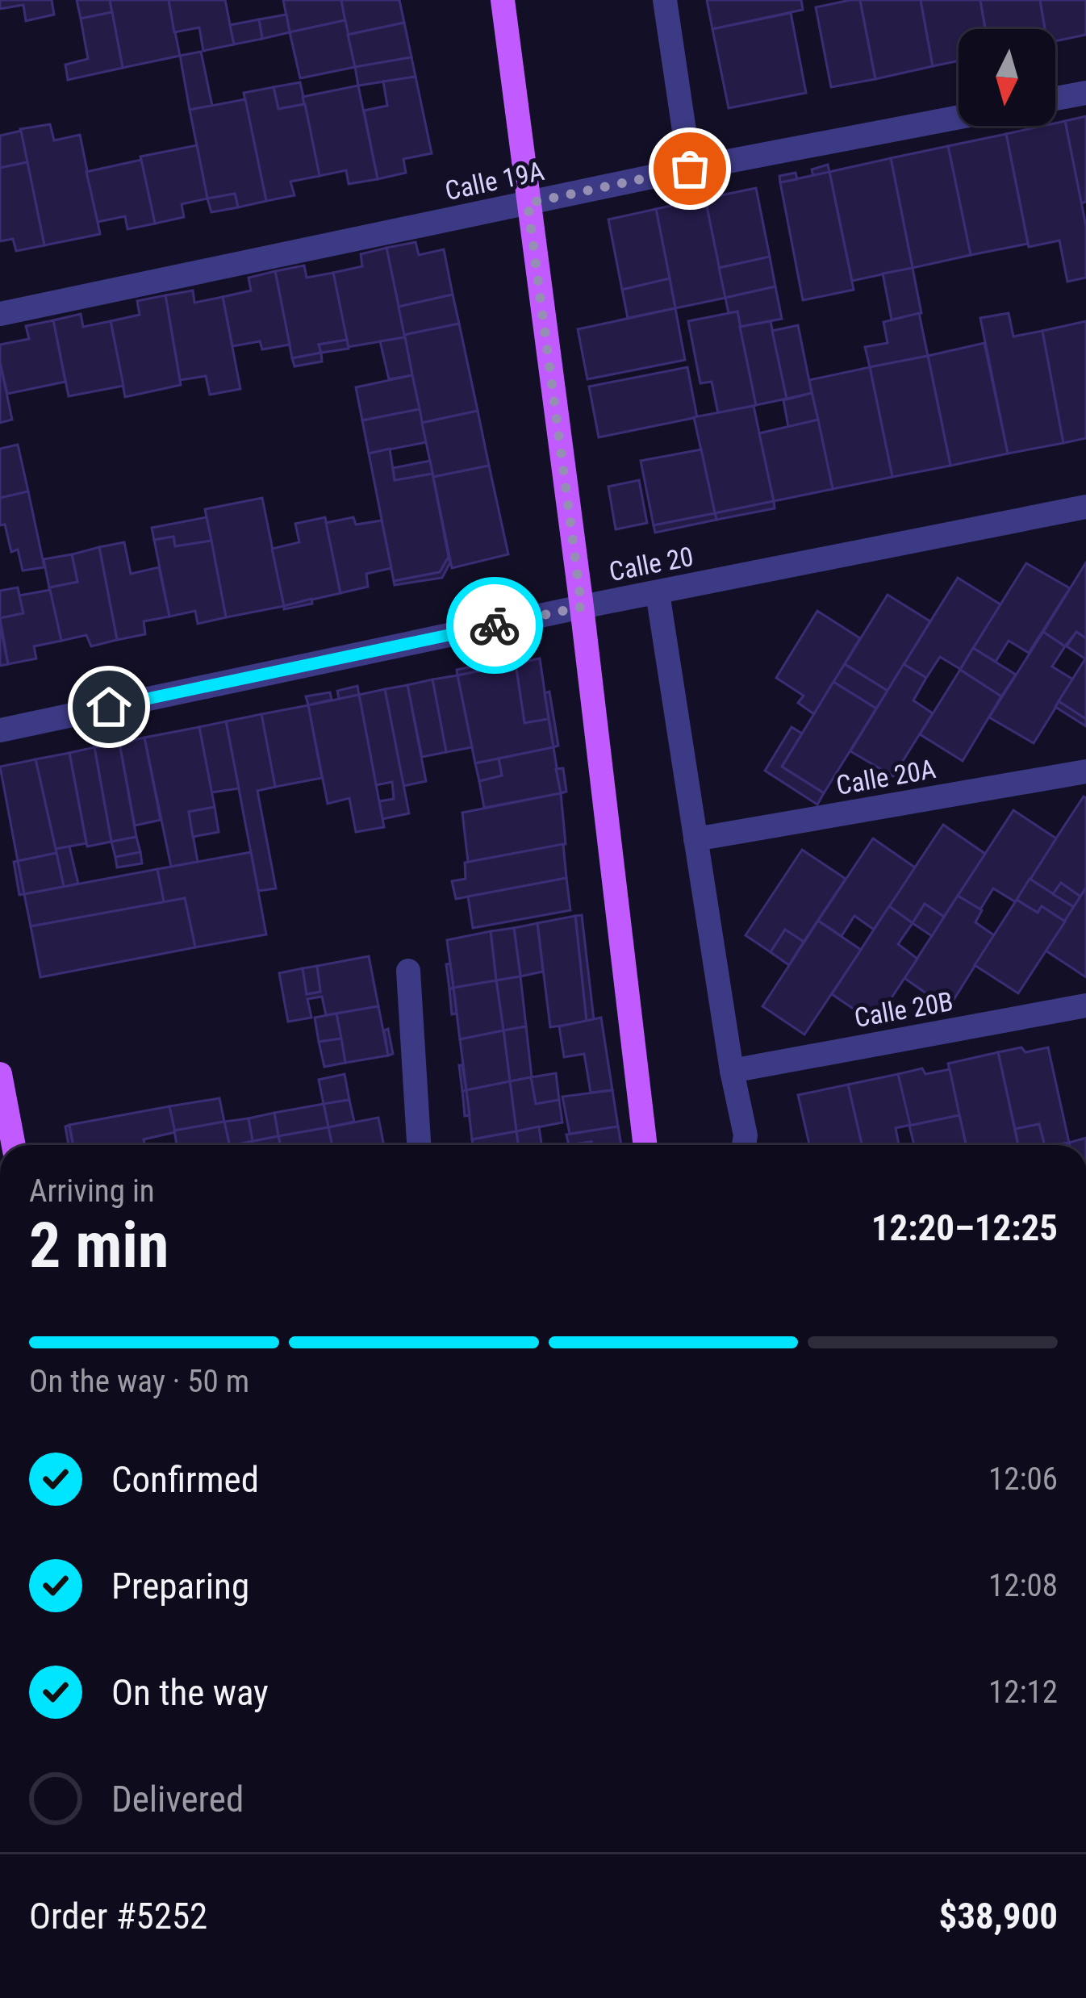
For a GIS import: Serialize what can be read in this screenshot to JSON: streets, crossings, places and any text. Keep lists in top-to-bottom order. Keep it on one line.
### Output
{"streets":{"street":["Calle 19A","Calle 20","Calle 20A","Calle 20B"]},"north":"bottom","page":{"heading":["2 min","Arriving in","12:20–12:25"],"panel":["Order #5252","$38,900"],"bar":"On the way · 50 m","list":[["Confirmed","12:06"],["Preparing","12:08"],["On the way","12:12"],"Delivered"]}}
